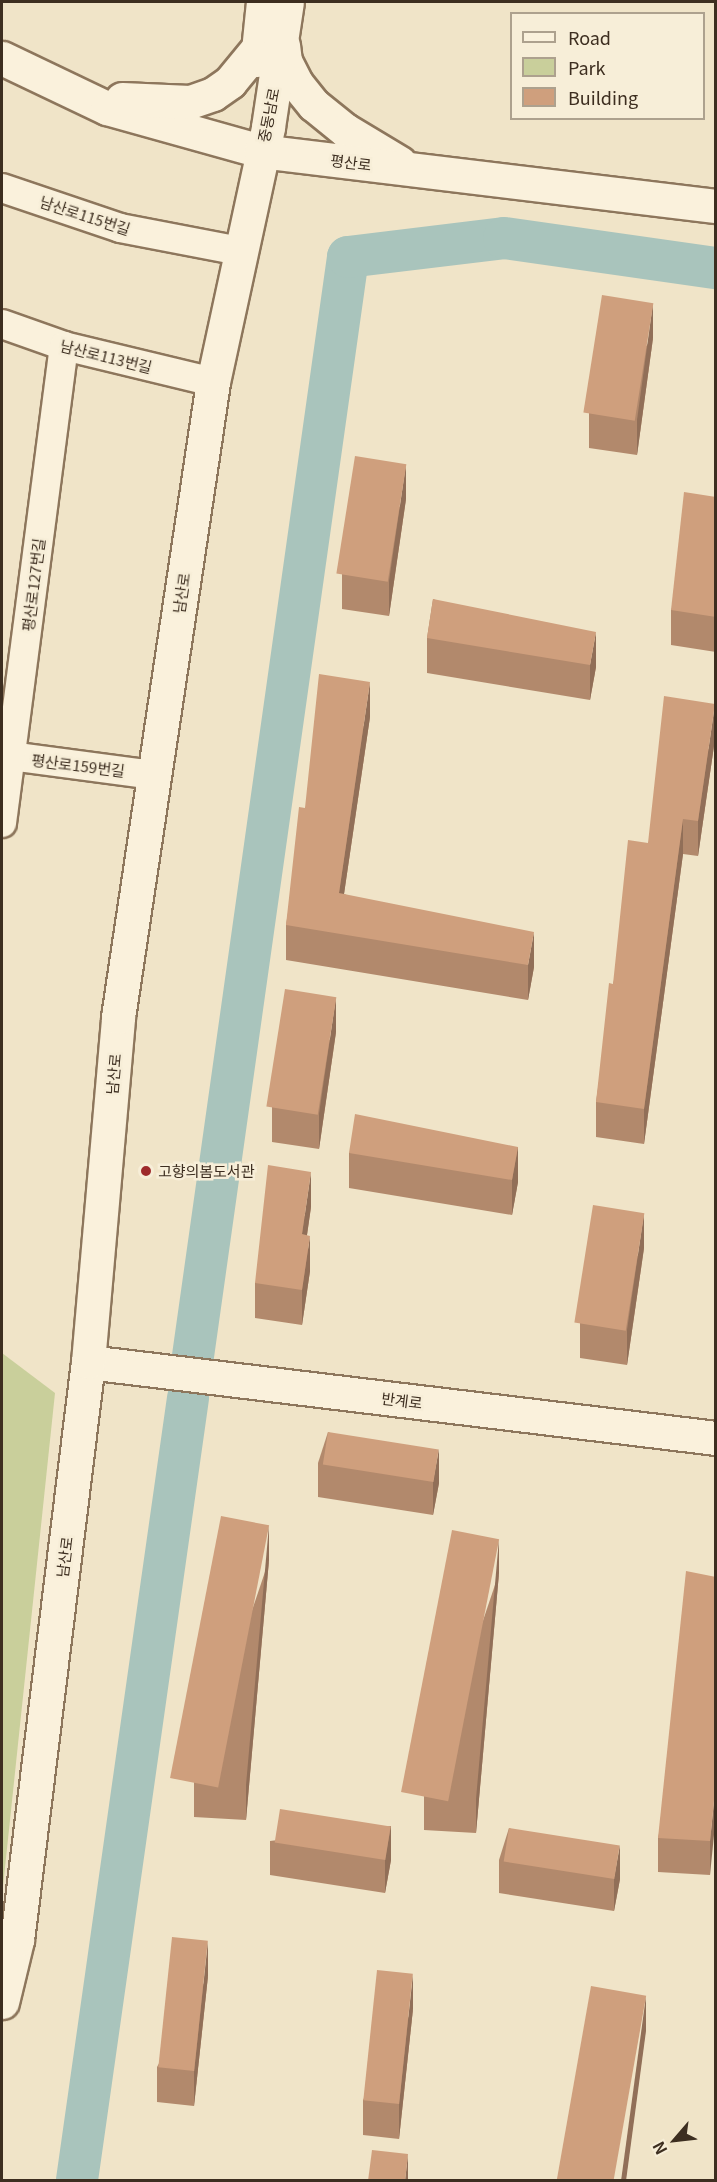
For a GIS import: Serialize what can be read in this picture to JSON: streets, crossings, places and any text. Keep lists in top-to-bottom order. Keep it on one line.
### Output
{"streets":{"main road":["중동남로","평산로","남산로","반계로"],"street":["남산로115번길","남산로113번길","평산로127번길","평산로159번길"]},"crossings":[["중동남로","평산로"],["중동남로","남산로"],["평산로","남산로"],["남산로115번길","남산로"],["남산로113번길","평산로127번길"],["남산로113번길","남산로"],["평산로127번길","평산로159번길"],["남산로","평산로159번길"],["남산로","반계로"]],"places":["고향의봄도서관"],"legend":["Road","Park","Building"],"north":"bottom left"}
